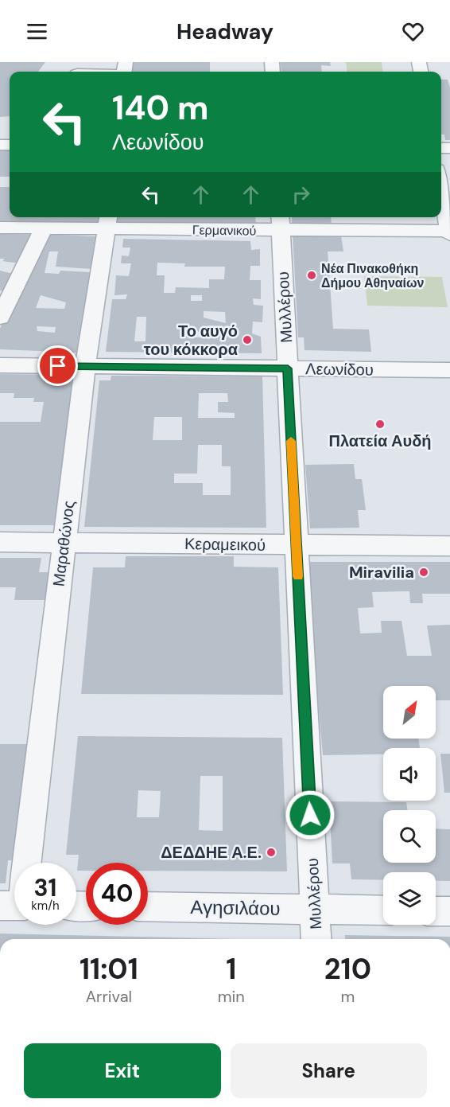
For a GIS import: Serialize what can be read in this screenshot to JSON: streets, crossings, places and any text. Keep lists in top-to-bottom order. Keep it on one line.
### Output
{"streets":{"street":["Γερμανικού","Μυλλέρου","Λεωνίδου","Μαραθώνος","Κεραμεικού","Αγησιλάου"]},"crossings":[["Γερμανικού","Μυλλέρου"],["Γερμανικού","Μαραθώνος"],["Μυλλέρου","Λεωνίδου"],["Μυλλέρου","Κεραμεικού"],["Μυλλέρου","Αγησιλάου"],["Λεωνίδου","Μαραθώνος"],["Μαραθώνος","Κεραμεικού"]],"places":["Νέα Πινακοθήκη Δήμου Αθηναίων","Το αυγό του κόκκορα","Πλατεία Αυδή","Miravilia","ΔΕΔΔΗΕ Α.Ε."],"north":"top right","page":{"header":"Headway","turn":["140 m","Λεωνίδου"],"speed":"31 km/h","limit":"40","eta":["11:01","Arrival","1","min","210","m"],"buttons":["Exit","Share"]}}
